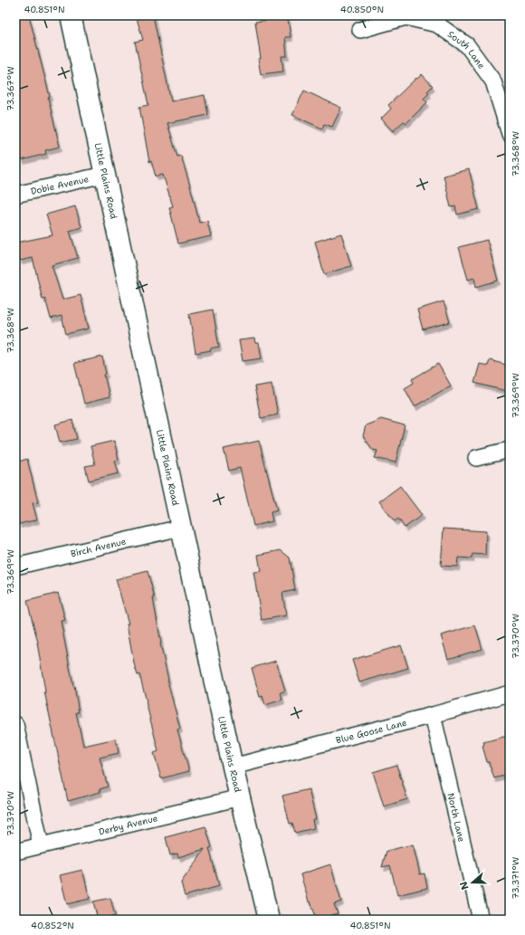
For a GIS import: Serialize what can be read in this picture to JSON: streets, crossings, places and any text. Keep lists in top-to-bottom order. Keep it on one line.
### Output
{"streets":{"street":["South Lane","Little Plains Road","Dobie Avenue","Birch Avenue","Blue Goose Lane","North Lane","Derby Avenue"]},"crossings":[["Little Plains Road","Dobie Avenue"],["Little Plains Road","Birch Avenue"],["Little Plains Road","Blue Goose Lane"],["Little Plains Road","Derby Avenue"],["Blue Goose Lane","North Lane"]],"north":"left","coordinates":["40.851°N","40.850°N","73.367°W","73.368°W","73.369°W","73.370°W","73.371°W","40.852°N"]}
